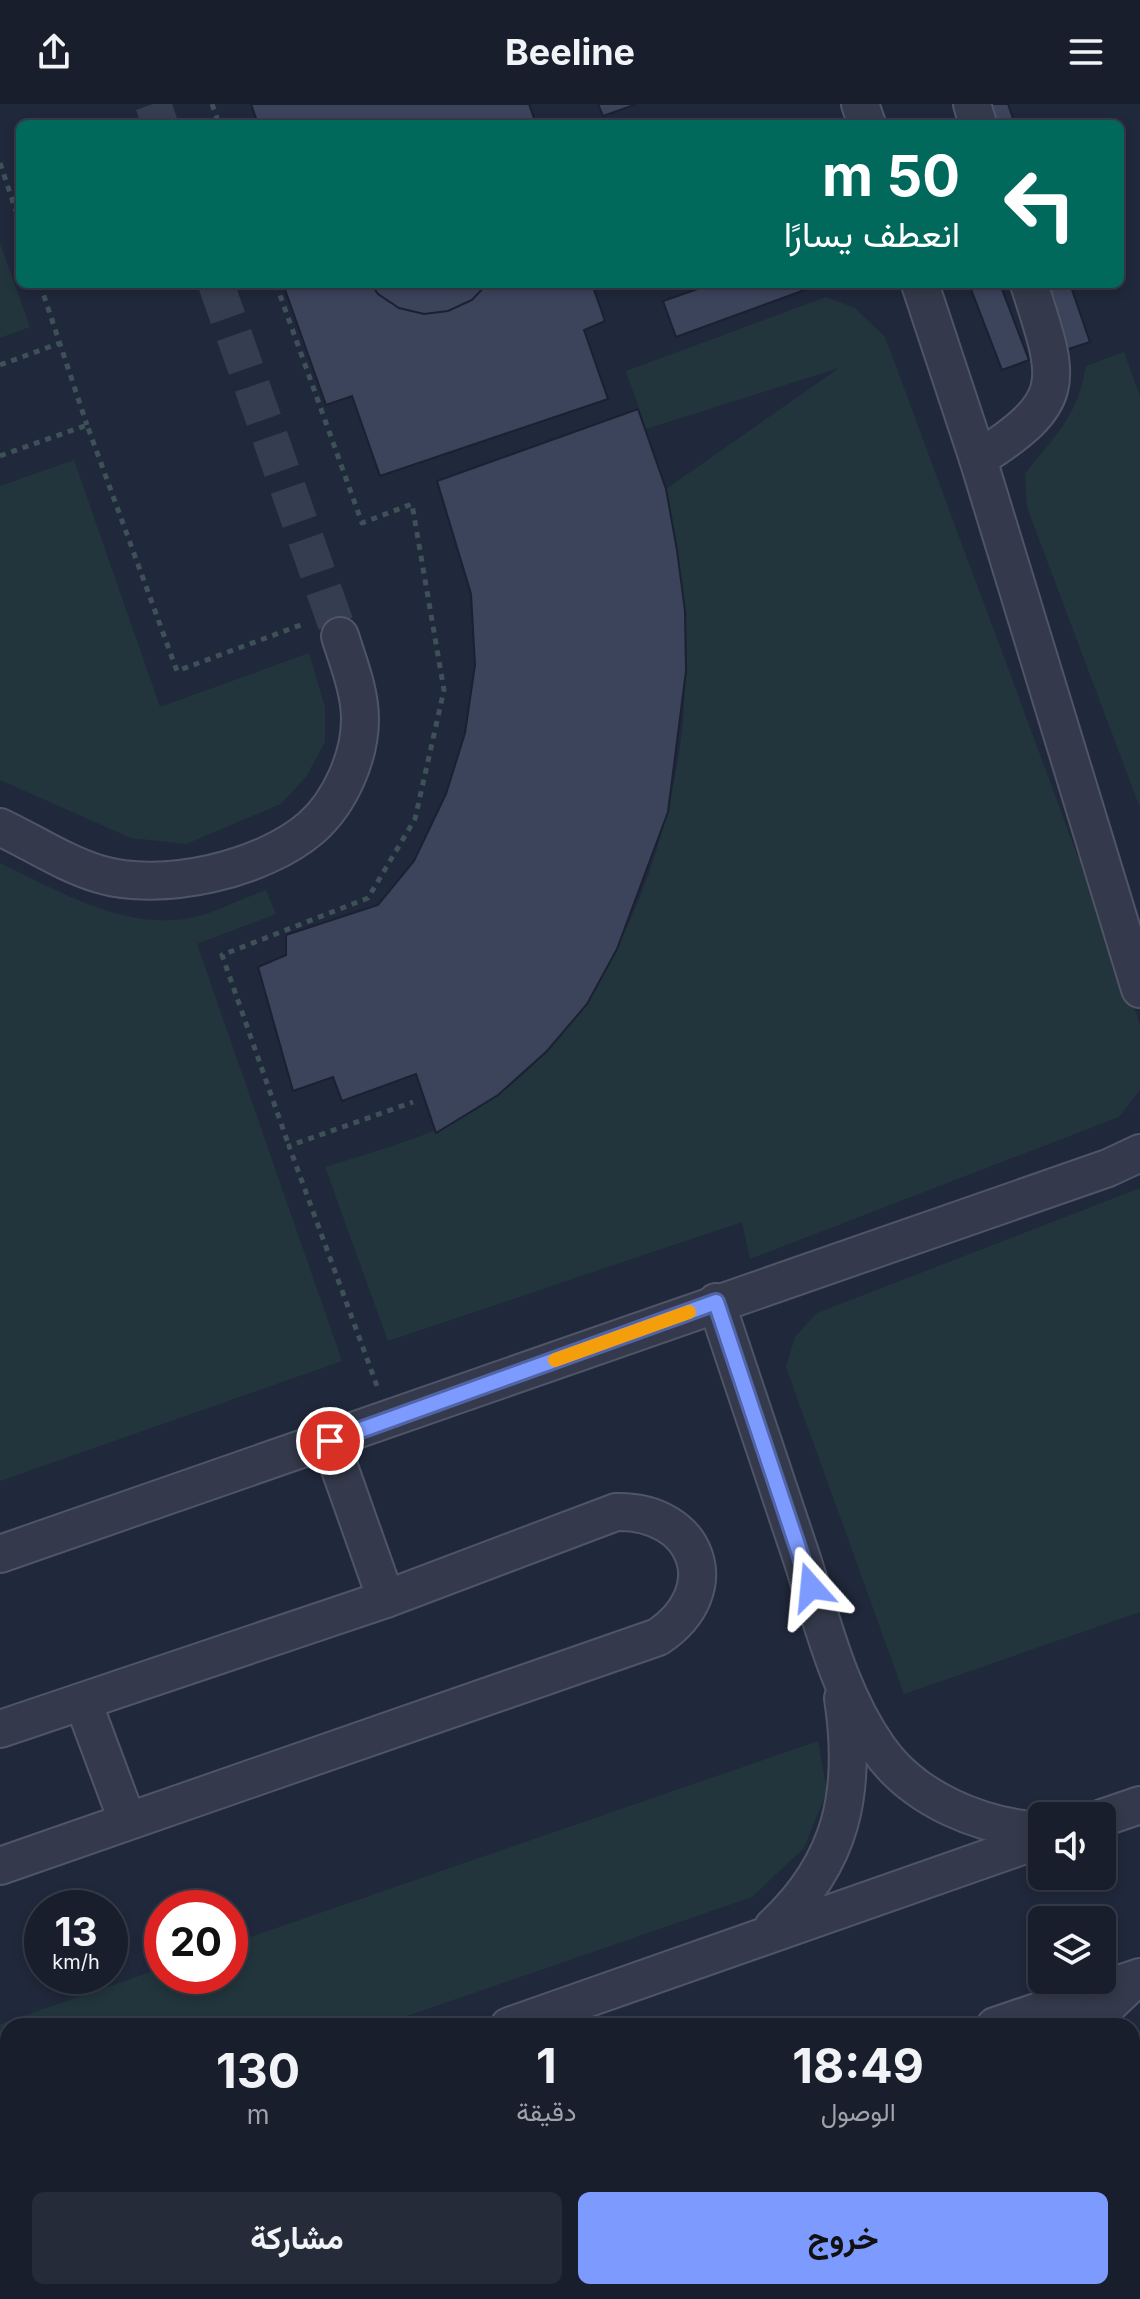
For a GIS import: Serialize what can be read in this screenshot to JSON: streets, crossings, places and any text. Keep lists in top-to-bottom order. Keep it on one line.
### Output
{"page":{"header":"Beeline","turn":["50 m","انعطف يسارًا"],"speed":"13 km/h","limit":"20","eta":["18:49","الوصول","1","دقيقة","130","m"],"buttons":["خروج","مشاركة"]}}
